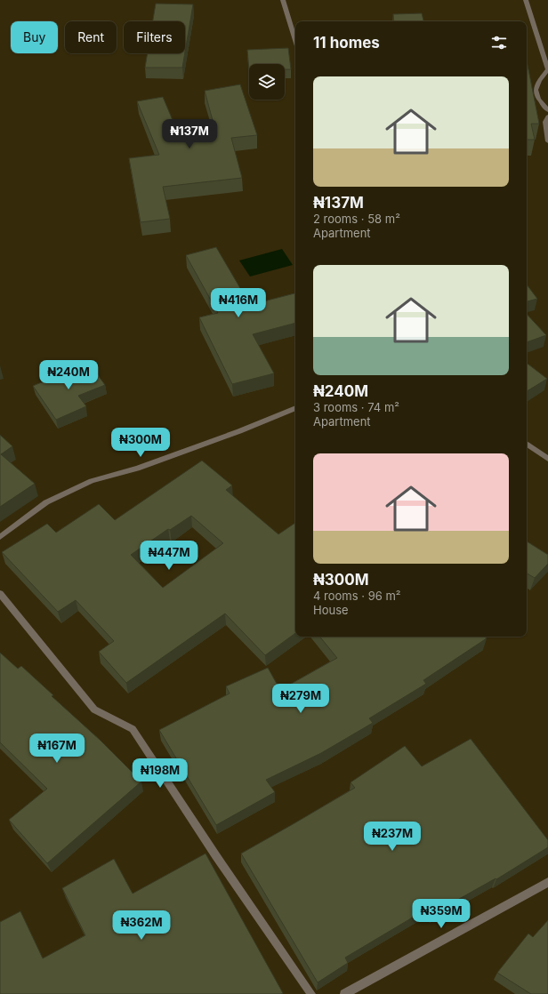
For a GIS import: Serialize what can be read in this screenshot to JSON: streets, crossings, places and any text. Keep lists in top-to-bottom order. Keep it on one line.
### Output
{"page":{"chip":["Buy","Rent","Filters"],"heading":"11 homes","list":[{"name":"₦137M","note":"2 rooms · 58 m² · Apartment"},{"name":"₦240M","note":"3 rooms · 74 m² · Apartment"},{"name":"₦300M","note":"4 rooms · 96 m² · House"}],"price":["₦137M","₦416M","₦240M","₦300M","₦447M","₦279M","₦167M","₦198M","₦237M","₦359M","₦362M"]}}
